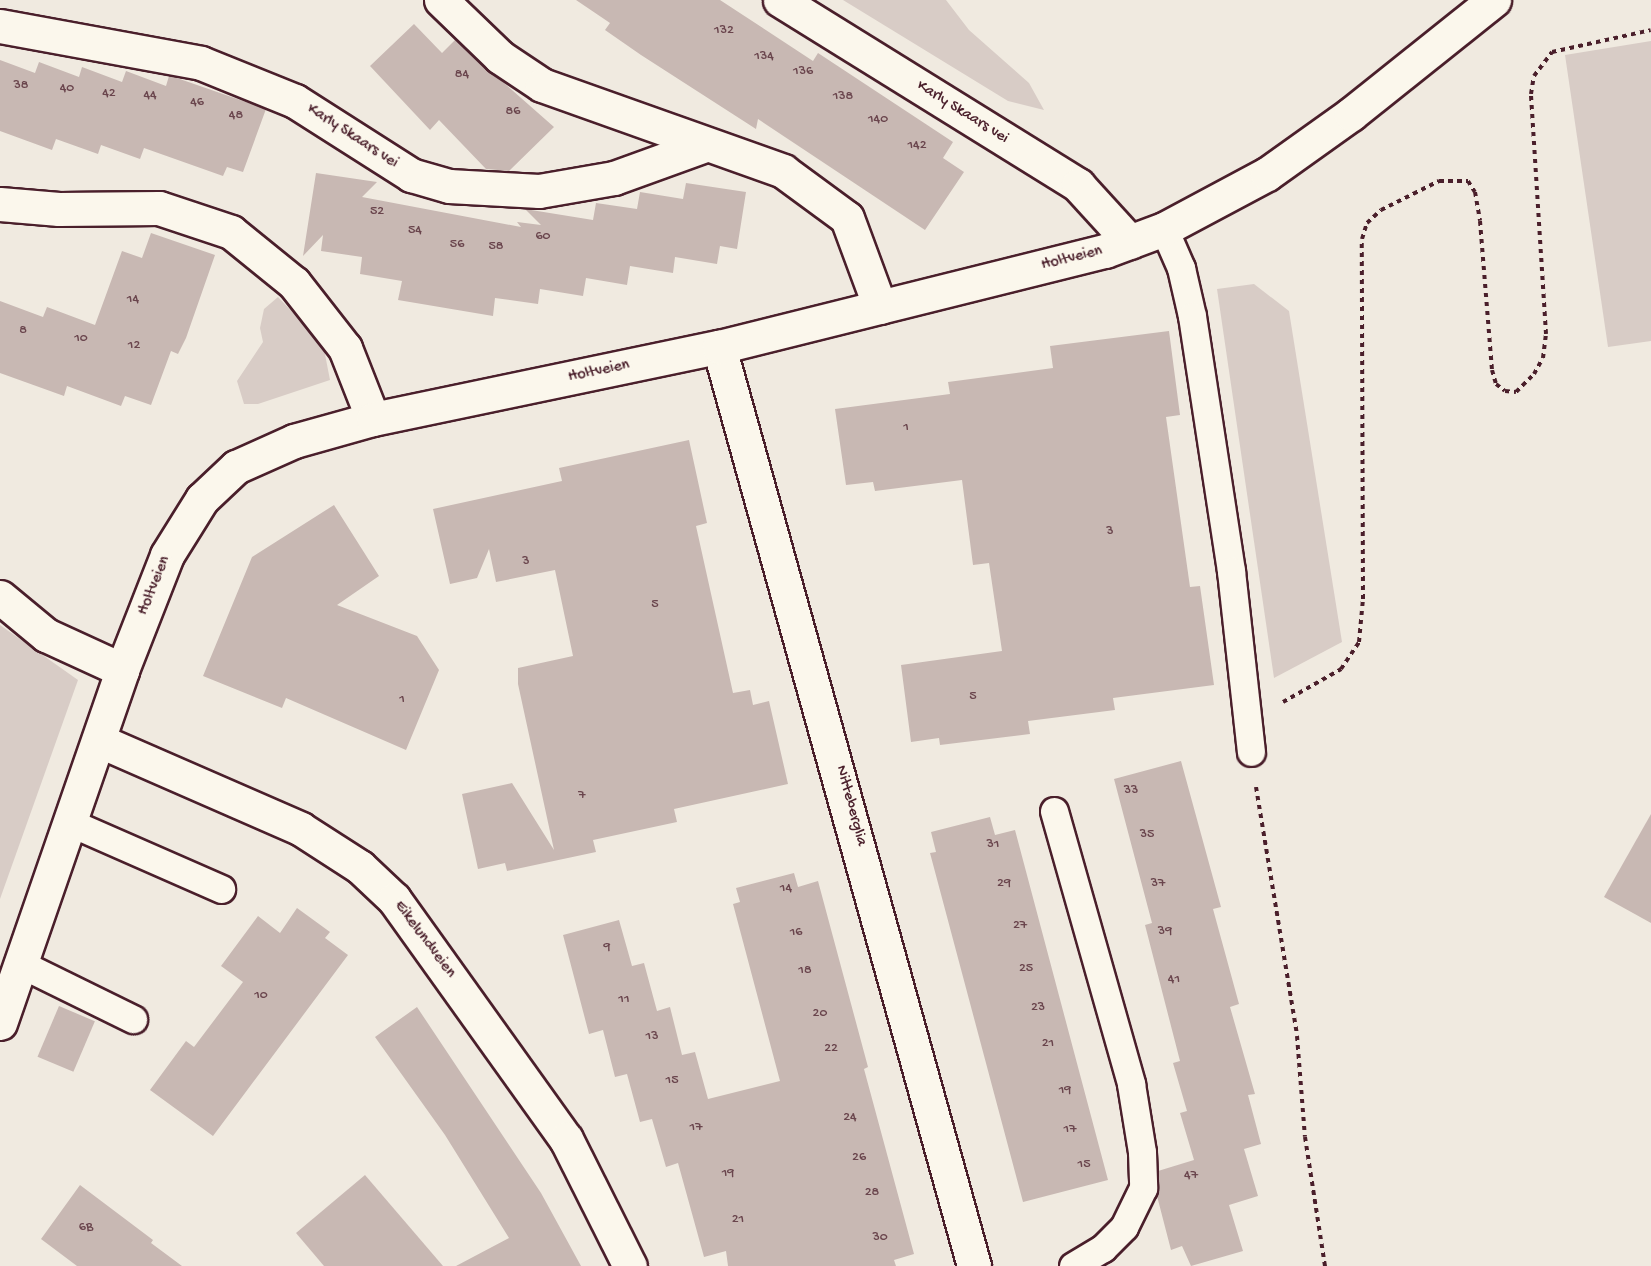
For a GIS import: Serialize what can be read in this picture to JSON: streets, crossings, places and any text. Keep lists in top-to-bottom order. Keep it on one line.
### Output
{"streets":{"street":["Karly Skaars vei","Holtveien","Nitteberglia","Eikelundveien"]},"crossings":[["Karly Skaars vei","Holtveien"],["Holtveien","Nitteberglia"],["Holtveien","Eikelundveien"]],"house_numbers":["132","134","136","84","38","40","42","44","138","46","86","48","140","142","52","54","60","56","58","14","8","10","12","1","3","3","5","5","1","33","7","35","31","29","37","14","27","39","16","9","25","18","41","10","11","23","20","13","21","22","15","19","24","17","17","26","15","19","47","28","21","6B","30"]}
